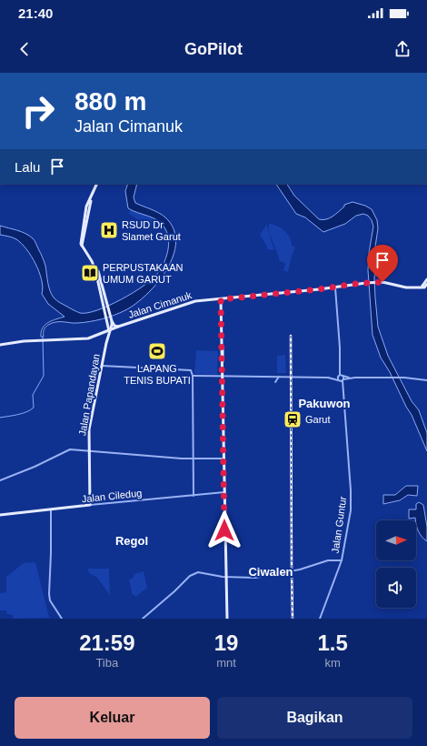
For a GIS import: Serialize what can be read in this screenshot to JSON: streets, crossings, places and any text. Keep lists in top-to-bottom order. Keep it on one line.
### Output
{"streets":{"main road":["Jalan Cimanuk","Jalan Papandayan","Jalan Ciledug"],"street":["Jalan Guntur"]},"crossings":[["Jalan Cimanuk","Jalan Papandayan"],["Jalan Cimanuk","Jalan Guntur"],["Jalan Papandayan","Jalan Ciledug"]],"districts":["Pakuwon","Regol","Ciwalen"],"places":{"hospital":["RSUD Dr Slamet Garut"],"library":["PERPUSTAKAAN UMUM GARUT"],"sports":["LAPANG TENIS BUPATI"],"station":["Garut"]},"north":"right","page":{"status":"21:40","header":"GoPilot","turn":["880 m","Jalan Cimanuk"],"then":"Lalu","eta":["21:59","Tiba","19","mnt","1.5","km"],"buttons":["Keluar","Bagikan"]}}
